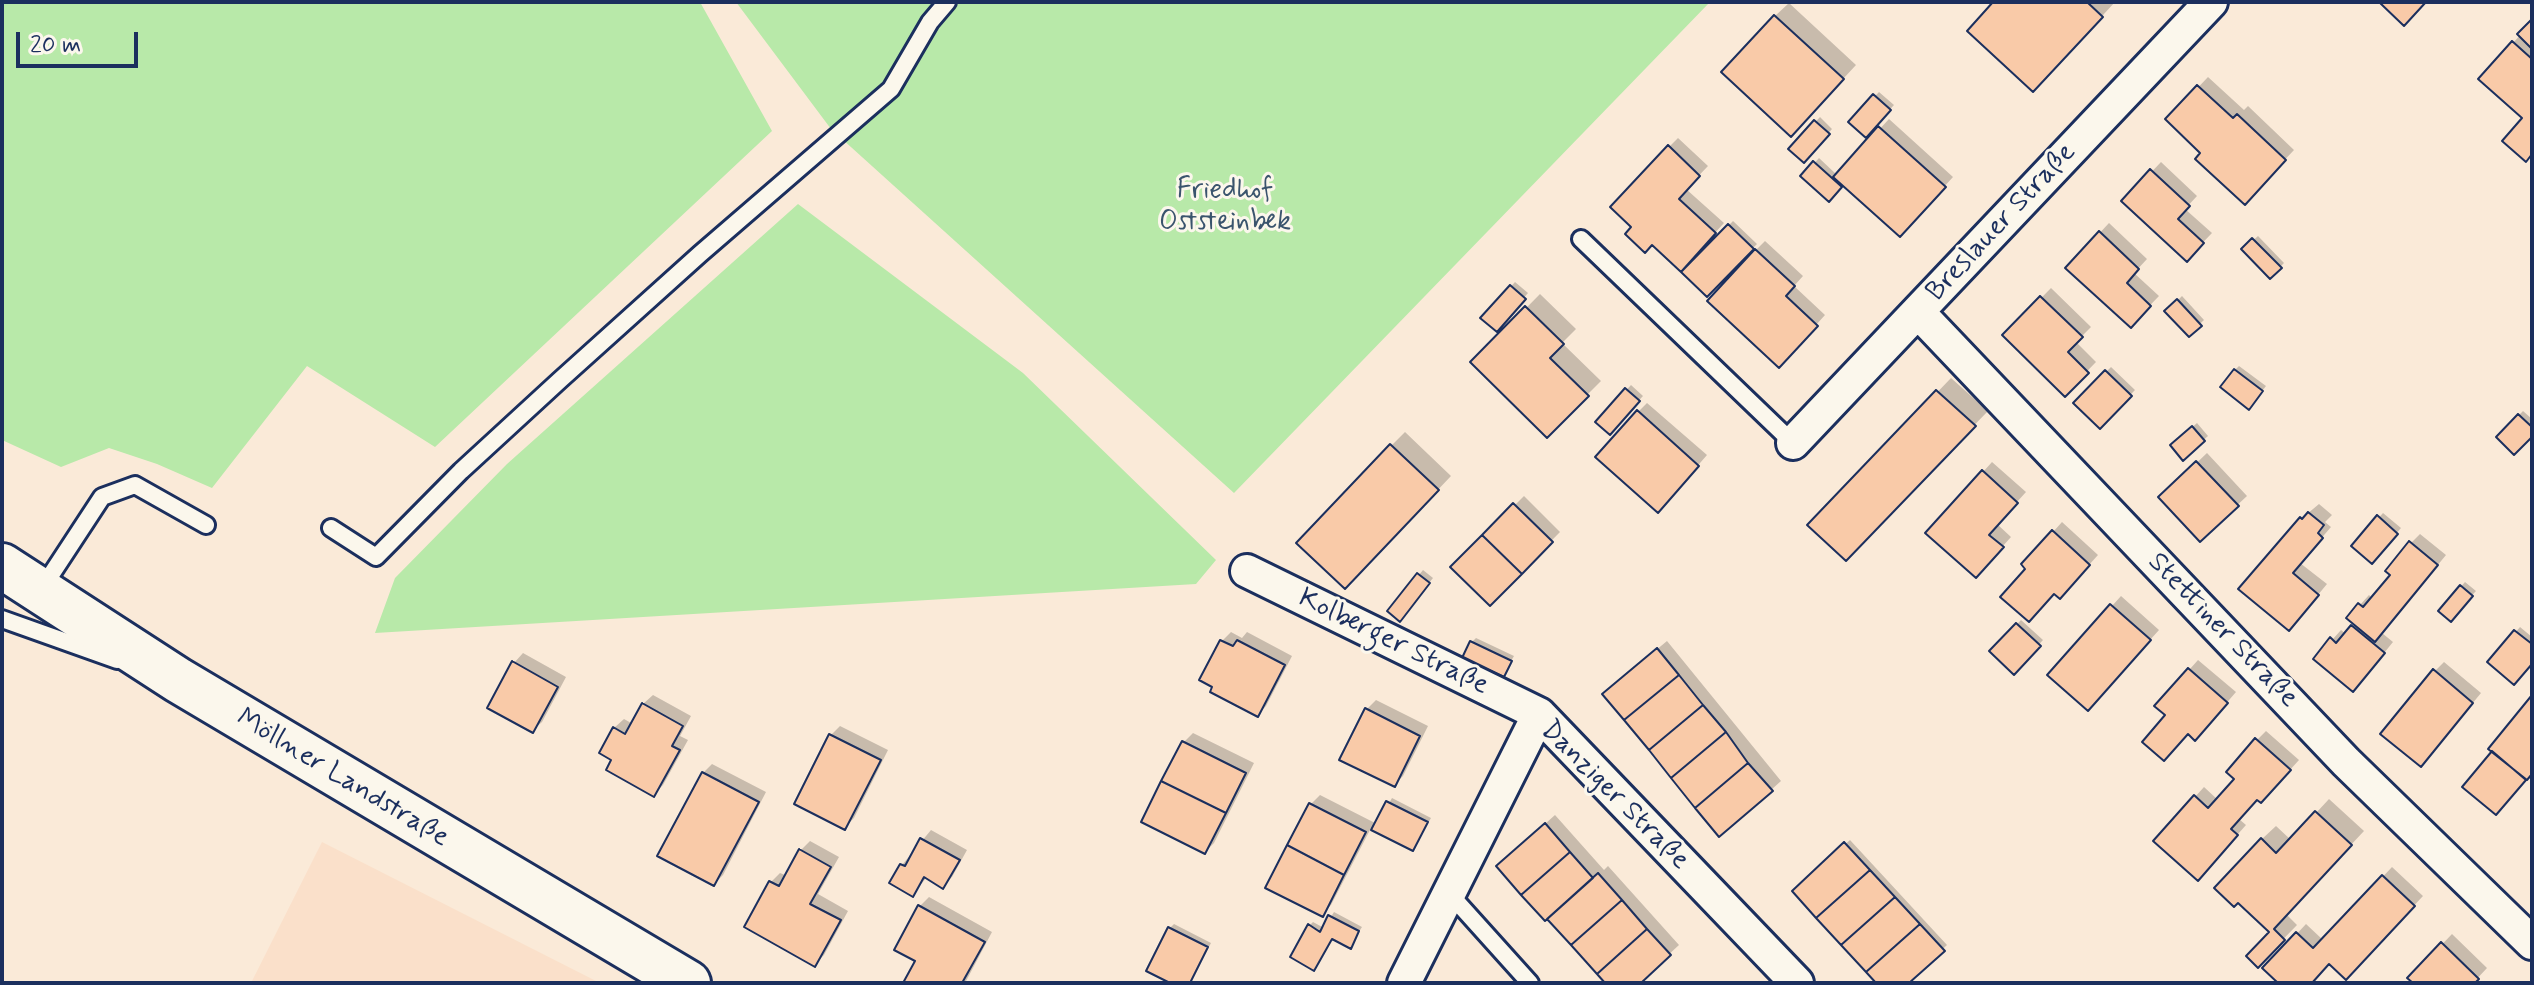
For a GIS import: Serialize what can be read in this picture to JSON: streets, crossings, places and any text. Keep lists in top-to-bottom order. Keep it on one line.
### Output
{"streets":{"main road":["Möllner Landstraße"],"street":["Breslauer Straße","Stettiner Straße","Kolberger Straße","Danziger Straße"]},"crossings":[["Breslauer Straße","Stettiner Straße"],["Kolberger Straße","Danziger Straße"]],"parks":["Friedhof Oststeinbek"],"scale_bar":"20 m"}
